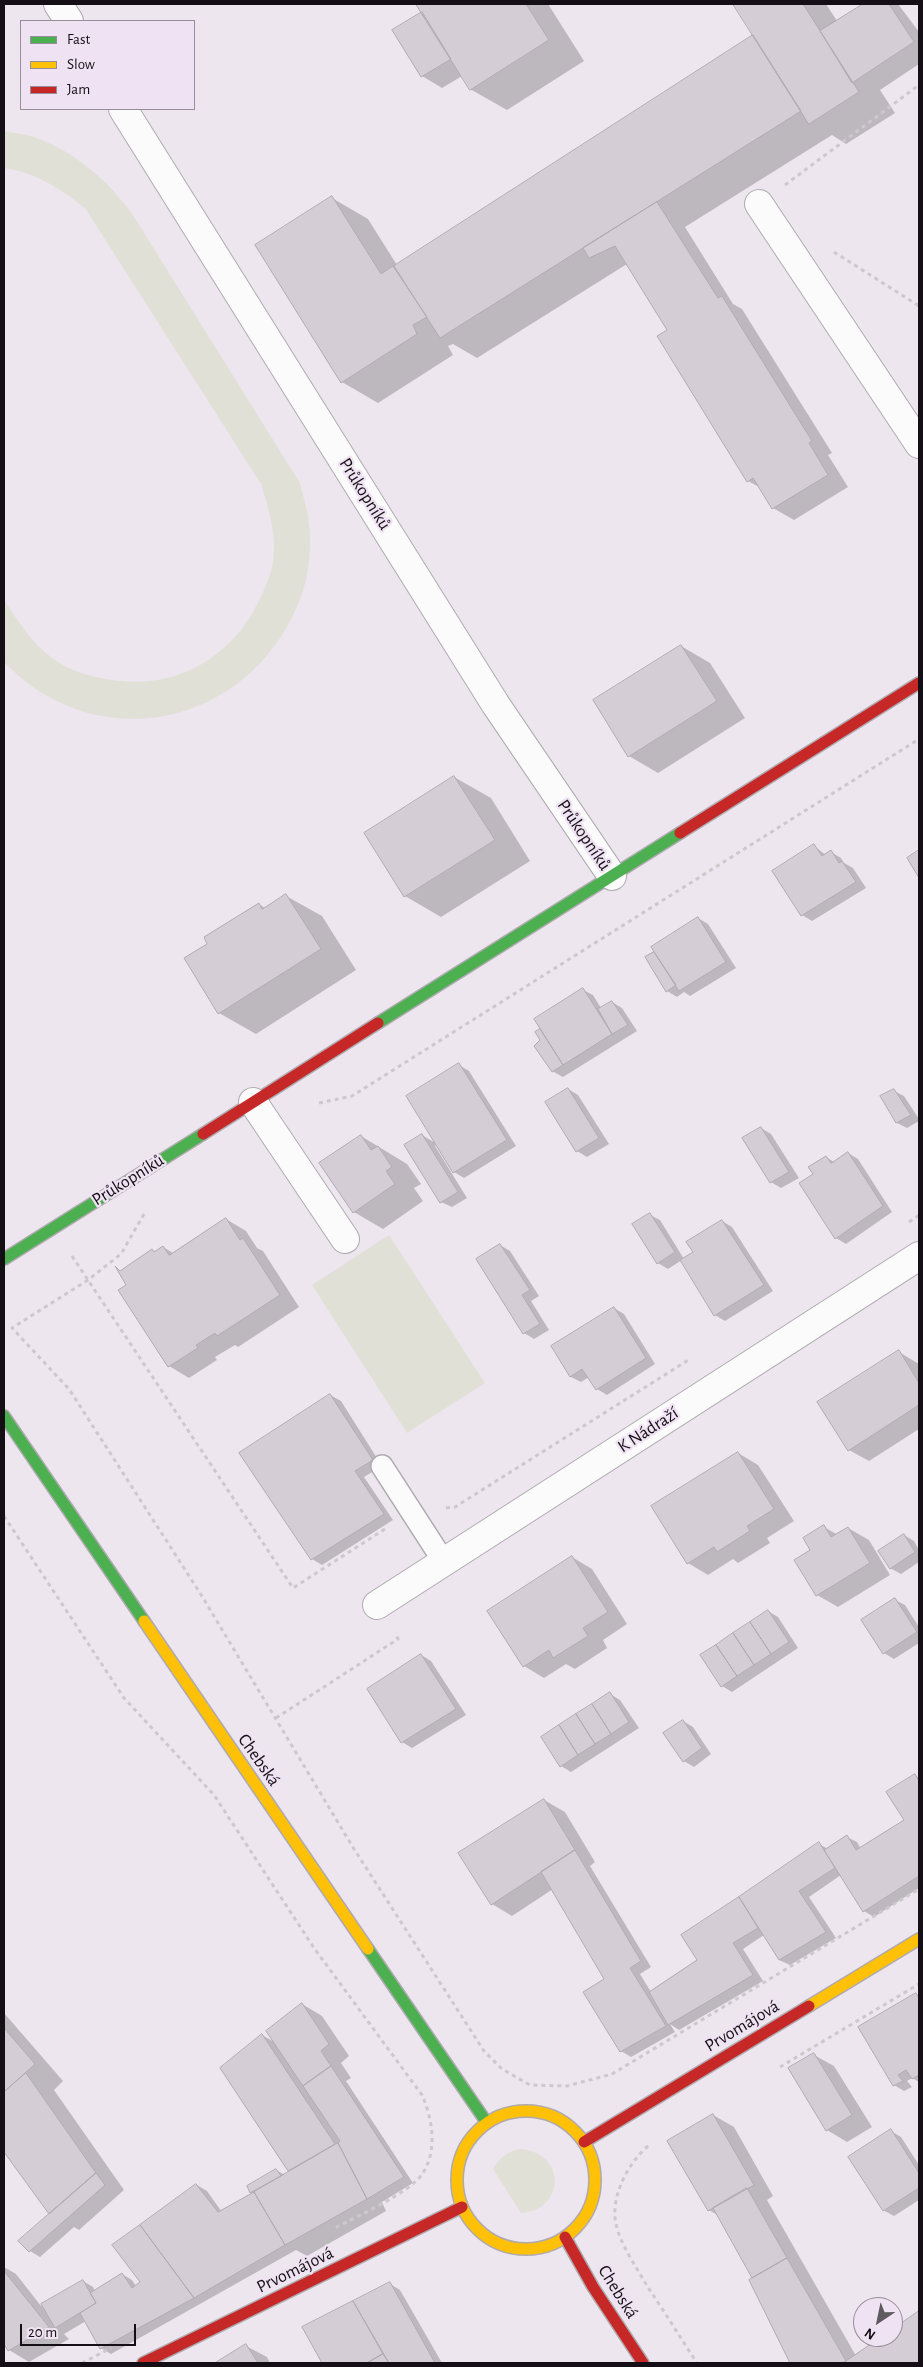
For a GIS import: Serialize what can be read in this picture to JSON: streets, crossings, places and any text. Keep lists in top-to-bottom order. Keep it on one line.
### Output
{"streets":{"street":["Průkopníků","K Nádraží","Chebská","Prvomájová"]},"crossings":[["Chebská","Prvomájová"]],"legend":["Fast","Slow","Jam"],"scale_bar":"20 m","north":"bottom left"}
